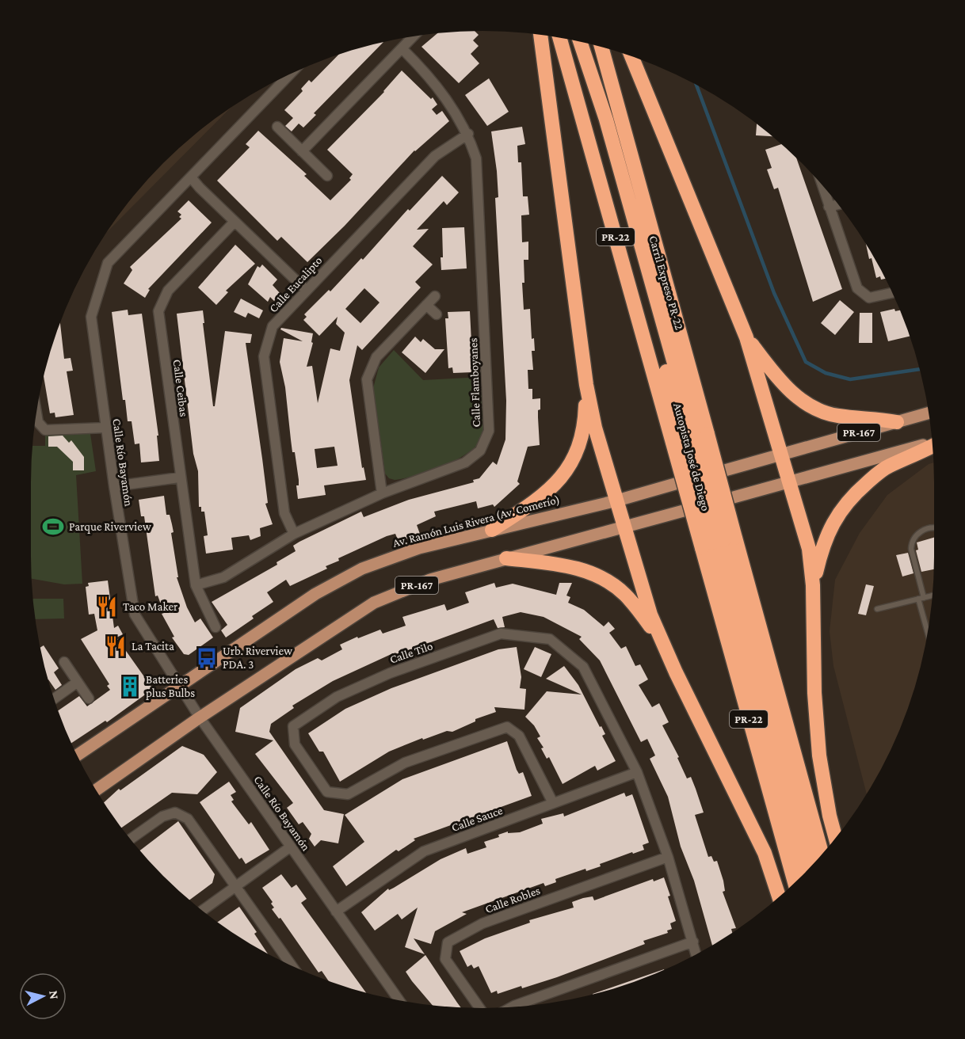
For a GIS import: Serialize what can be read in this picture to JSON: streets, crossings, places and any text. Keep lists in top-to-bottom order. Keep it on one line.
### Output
{"streets":{"highway":["PR-22","Carril Expreso PR-22","Autopista José de Diego"],"main road":["PR-167","Av. Ramón Luis Rivera (Av. Comerío)"],"street":["Calle Eucalipto","Calle Flamboyanes","Calle Ceibas","Calle Río Bayamón","Calle Tilo","Calle Sauce","Calle Robles"]},"crossings":[["Carril Expreso PR-22","Autopista José de Diego"],["Calle Eucalipto","Calle Flamboyanes"],["Calle Flamboyanes","Calle Ceibas"],["PR-167","Calle Río Bayamón"],["Calle Río Bayamón","Av. Ramón Luis Rivera (Av. Comerío)"],["Calle Río Bayamón","Calle Sauce"],["Calle Tilo","Calle Sauce"],["Calle Tilo","Calle Robles"]],"places":{"sports":["Parque Riverview"],"restaurant":["Taco Maker","La Tacita"],"bus stop":["Urb. Riverview PDA. 3"],"building":["Batteries plus Bulbs"]},"north":"right"}
